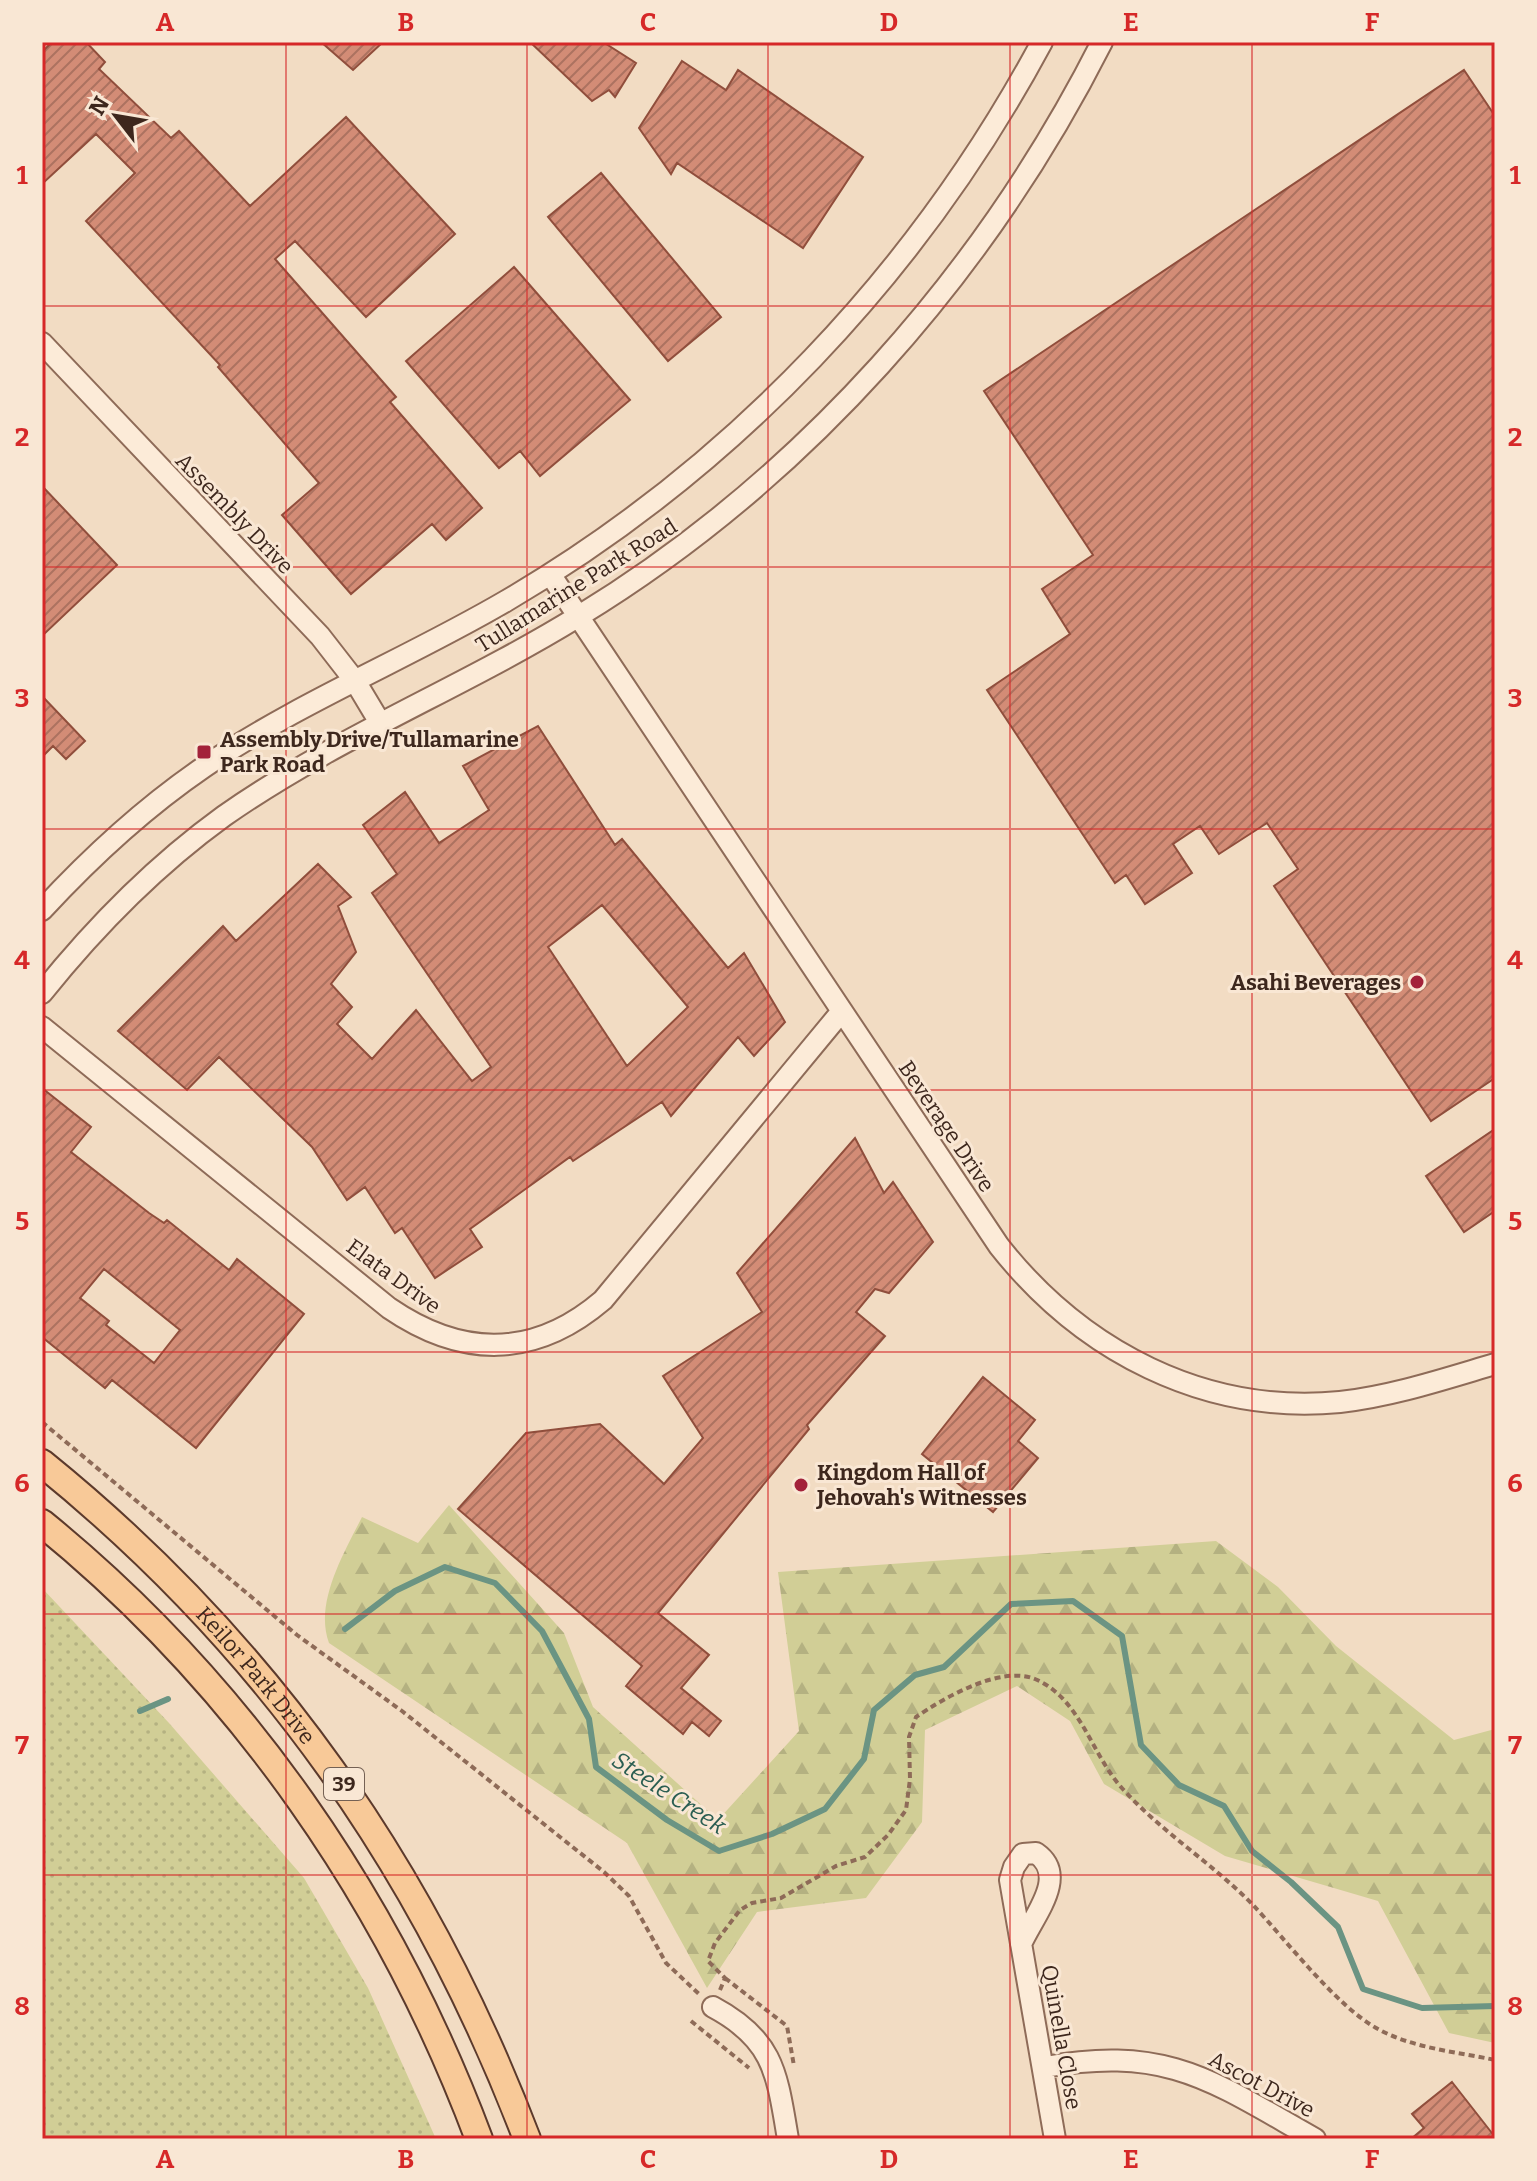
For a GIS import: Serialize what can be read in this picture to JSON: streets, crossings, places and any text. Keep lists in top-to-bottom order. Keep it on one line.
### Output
{"streets":{"main road":["Keilor Park Drive","39"],"street":["Assembly Drive","Tullamarine Park Road","Beverage Drive","Elata Drive","Quinella Close","Ascot Drive"]},"crossings":[["Assembly Drive","Tullamarine Park Road"],["Tullamarine Park Road","Beverage Drive"],["Beverage Drive","Elata Drive"],["Quinella Close","Ascot Drive"]],"water":["Steele Creek"],"places":{"transit":["Assembly Drive/Tullamarine Park Road"],"other":["Asahi Beverages","Kingdom Hall of Jehovah's Witnesses"]},"north":"top left","grid":{"columns":["A","B","C","D","E","F"],"rows":["1","2","3","4","5","6","7","8"]}}
